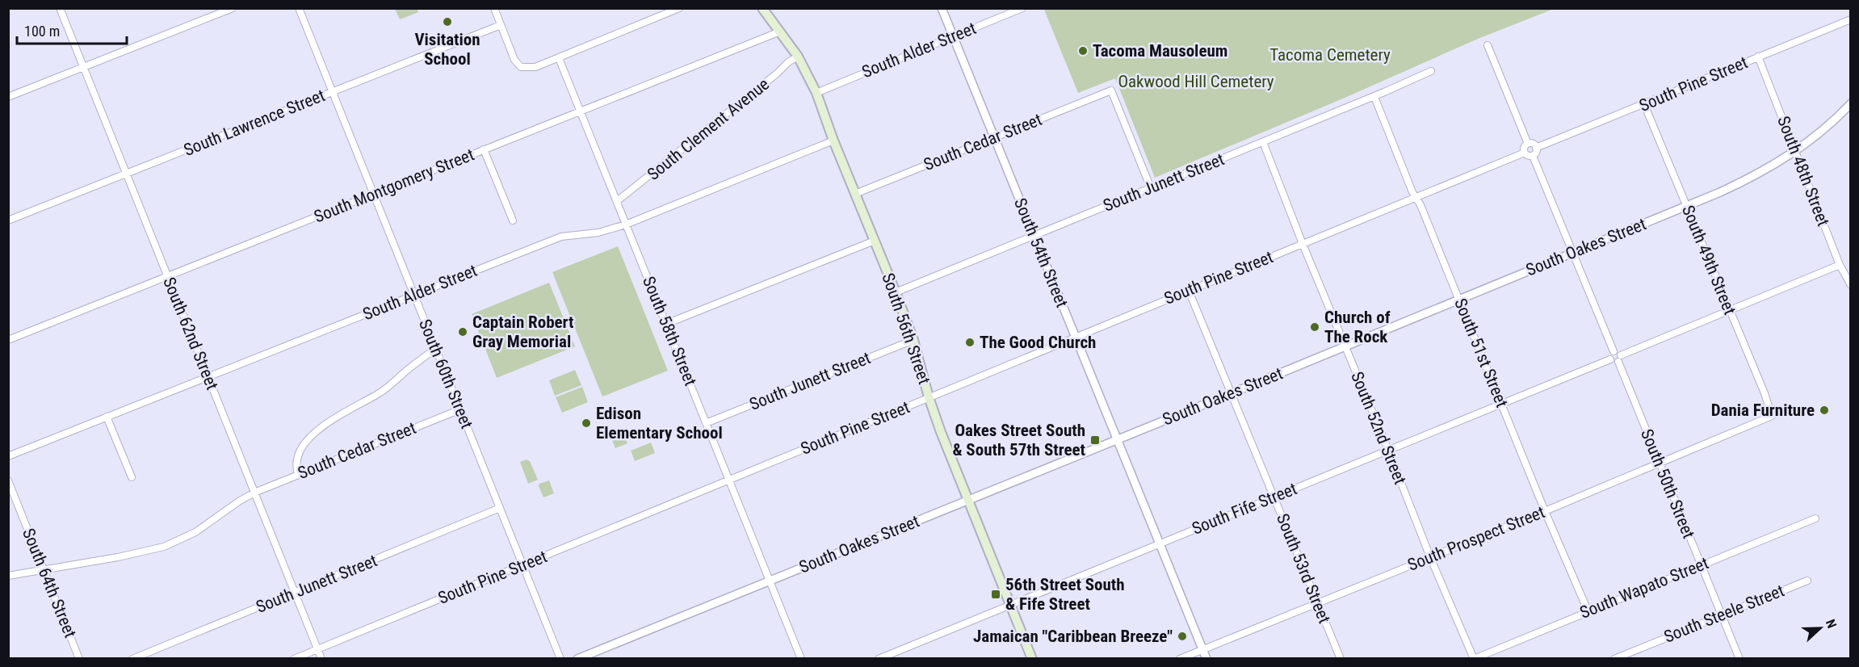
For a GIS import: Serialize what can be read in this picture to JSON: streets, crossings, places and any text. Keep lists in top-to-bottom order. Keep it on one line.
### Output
{"streets":{"main road":["South 56th Street"],"street":["South Alder Street","South Pine Street","South Lawrence Street","South Clement Avenue","South Cedar Street","South 48th Street","South Junett Street","South Montgomery Street","South Oakes Street","South 54th Street","South 49th Street","South 58th Street","South 62nd Street","South 51st Street","South 60th Street","South 52nd Street","South 50th Street","South Fife Street","South Prospect Street","South 53rd Street","South 64th Street","South Wapato Street","South Steele Street"]},"crossings":[["South Alder Street","South 54th Street"],["South Alder Street","South 56th Street"],["South Alder Street","South 58th Street"],["South Alder Street","South 62nd Street"],["South Alder Street","South 60th Street"],["South Pine Street","South 48th Street"],["South Pine Street","South 54th Street"],["South Pine Street","South 49th Street"],["South Pine Street","South 56th Street"],["South Pine Street","South 58th Street"],["South Pine Street","South 62nd Street"],["South Pine Street","South 51st Street"],["South Pine Street","South 60th Street"],["South Pine Street","South 52nd Street"],["South Pine Street","South 53rd Street"],["South Lawrence Street","South 62nd Street"],["South Lawrence Street","South 60th Street"],["South Clement Avenue","South 56th Street"],["South Clement Avenue","South 58th Street"],["South Cedar Street","South Junett Street"],["South Cedar Street","South 54th Street"],["South Cedar Street","South 56th Street"],["South Cedar Street","South 62nd Street"],["South Cedar Street","South 60th Street"],["South 48th Street","South Oakes Street"],["South Junett Street","South 54th Street"],["South Junett Street","South 56th Street"],["South Junett Street","South 58th Street"],["South Junett Street","South 62nd Street"],["South Junett Street","South 51st Street"],["South Junett Street","South 60th Street"],["South Junett Street","South 52nd Street"],["South Montgomery Street","South 56th Street"],["South Montgomery Street","South 58th Street"],["South Montgomery Street","South 62nd Street"],["South Montgomery Street","South 60th Street"],["South Oakes Street","South 54th Street"],["South Oakes Street","South 49th Street"],["South Oakes Street","South 56th Street"],["South Oakes Street","South 58th Street"],["South Oakes Street","South 51st Street"],["South Oakes Street","South 52nd Street"],["South Oakes Street","South 53rd Street"],["South 54th Street","South Fife Street"],["South 54th Street","South Prospect Street"],["South 49th Street","South Prospect Street"],["South 56th Street","South Fife Street"],["South 51st Street","South Fife Street"],["South 51st Street","South Prospect Street"],["South 51st Street","South Wapato Street"],["South 52nd Street","South Fife Street"],["South 52nd Street","South Prospect Street"],["South 52nd Street","South Wapato Street"],["South 50th Street","South Fife Street"],["South 50th Street","South Prospect Street"],["South 50th Street","South Wapato Street"],["South 50th Street","South Steele Street"],["South Fife Street","South 53rd Street"],["South Prospect Street","South 53rd Street"]],"parks":["Tacoma Cemetery","Oakwood Hill Cemetery"],"places":{"other":["Visitation School","Tacoma Mausoleum","Church of The Rock","Captain Robert Gray Memorial","The Good Church","Dania Furniture","Edison Elementary School","Jamaican \"Caribbean Breeze\""],"transit":["Oakes Street South & South 57th Street","56th Street South & Fife Street"]},"scale_bar":"100 m","north":"right"}
